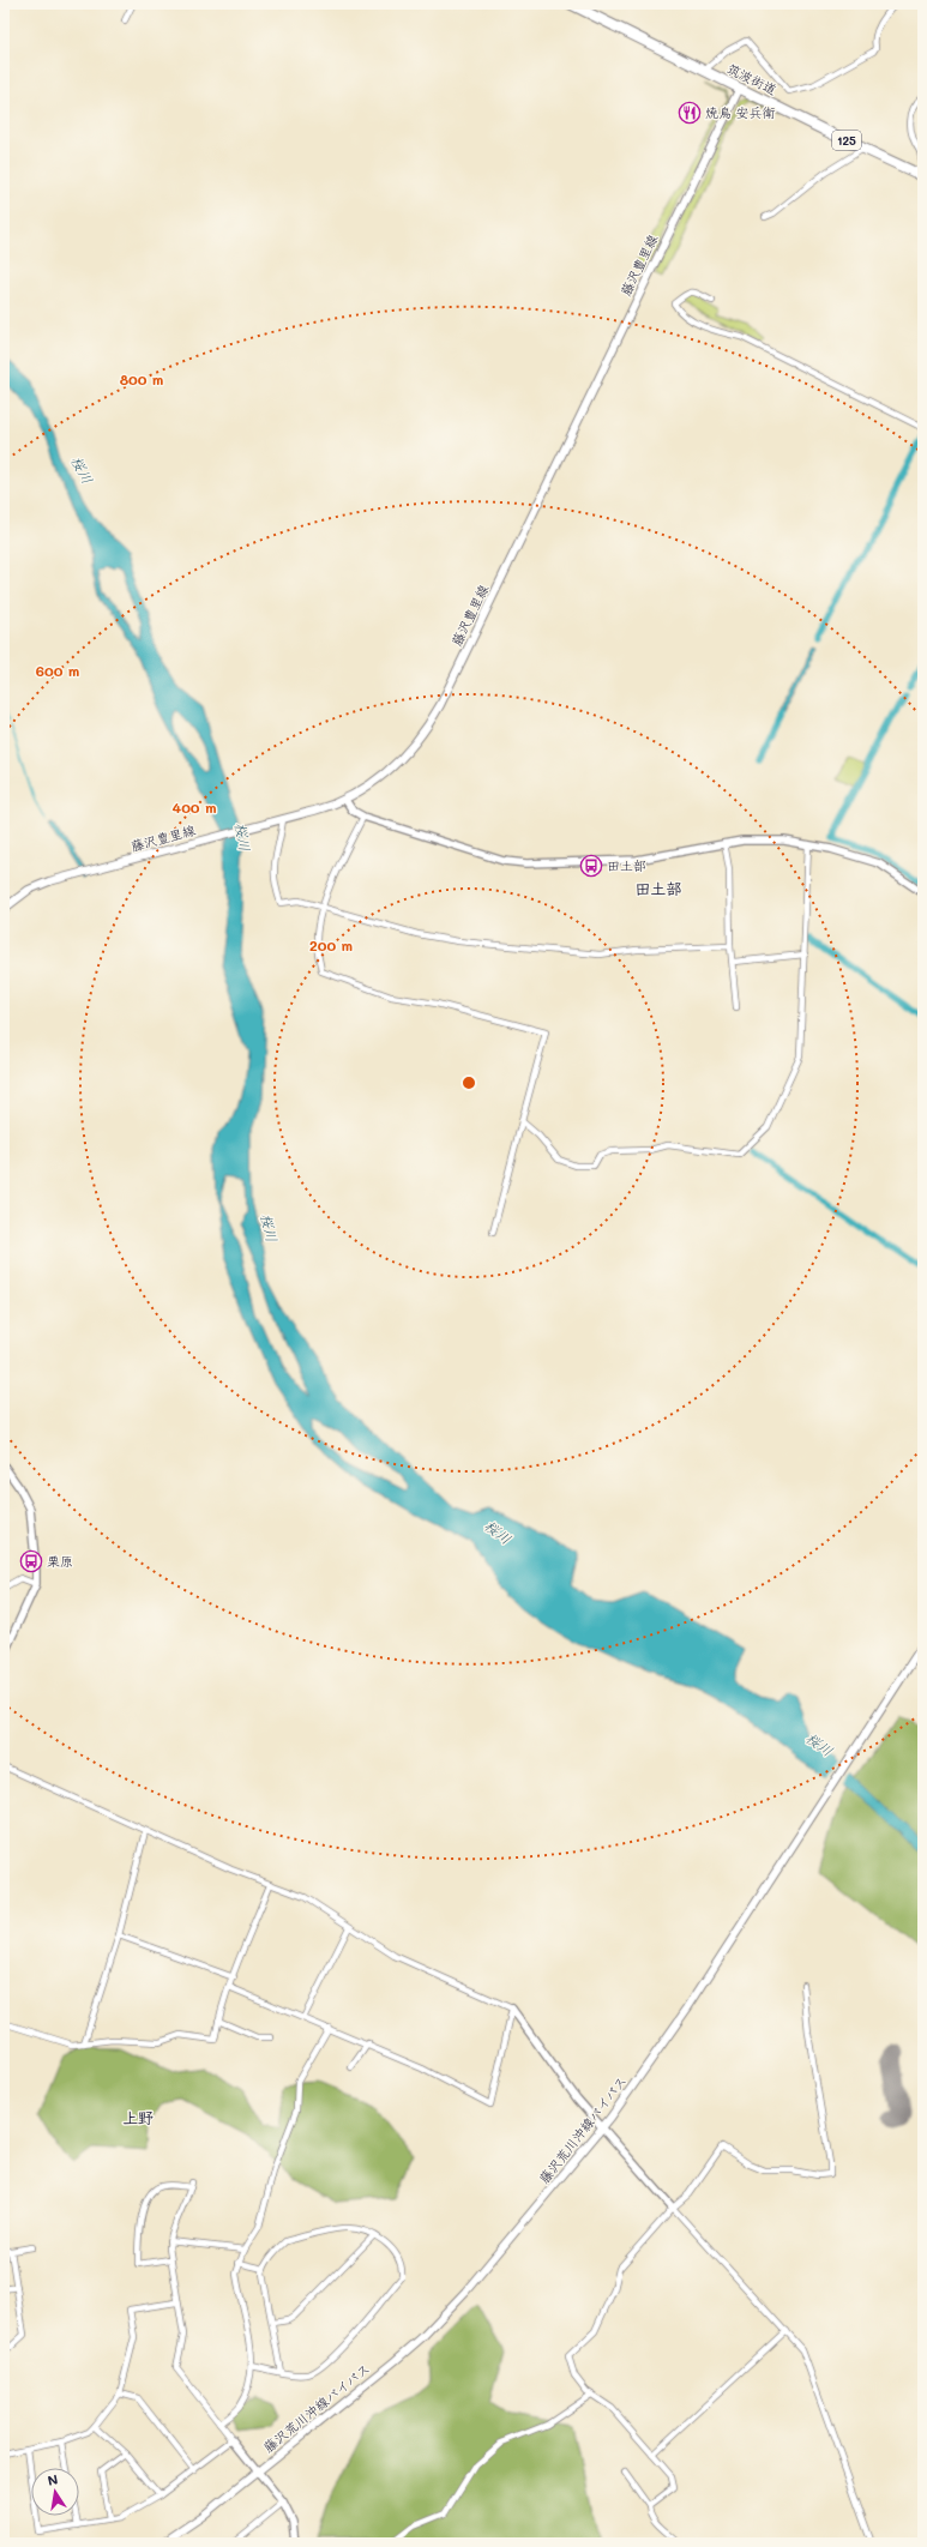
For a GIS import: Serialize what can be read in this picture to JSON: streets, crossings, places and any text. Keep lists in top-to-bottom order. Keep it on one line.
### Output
{"streets":{"highway":["筑波街道","125"],"main road":["藤沢豊里線","藤沢荒川沖線バイパス"]},"crossings":[["筑波街道","藤沢豊里線"]],"districts":["田土部","上野"],"water":["桜川"],"places":{"restaurant":["焼鳥 安兵衛"],"bus stop":["田土部","栗原"]},"north":"top","rings":["800 m","600 m","400 m","200 m"]}
